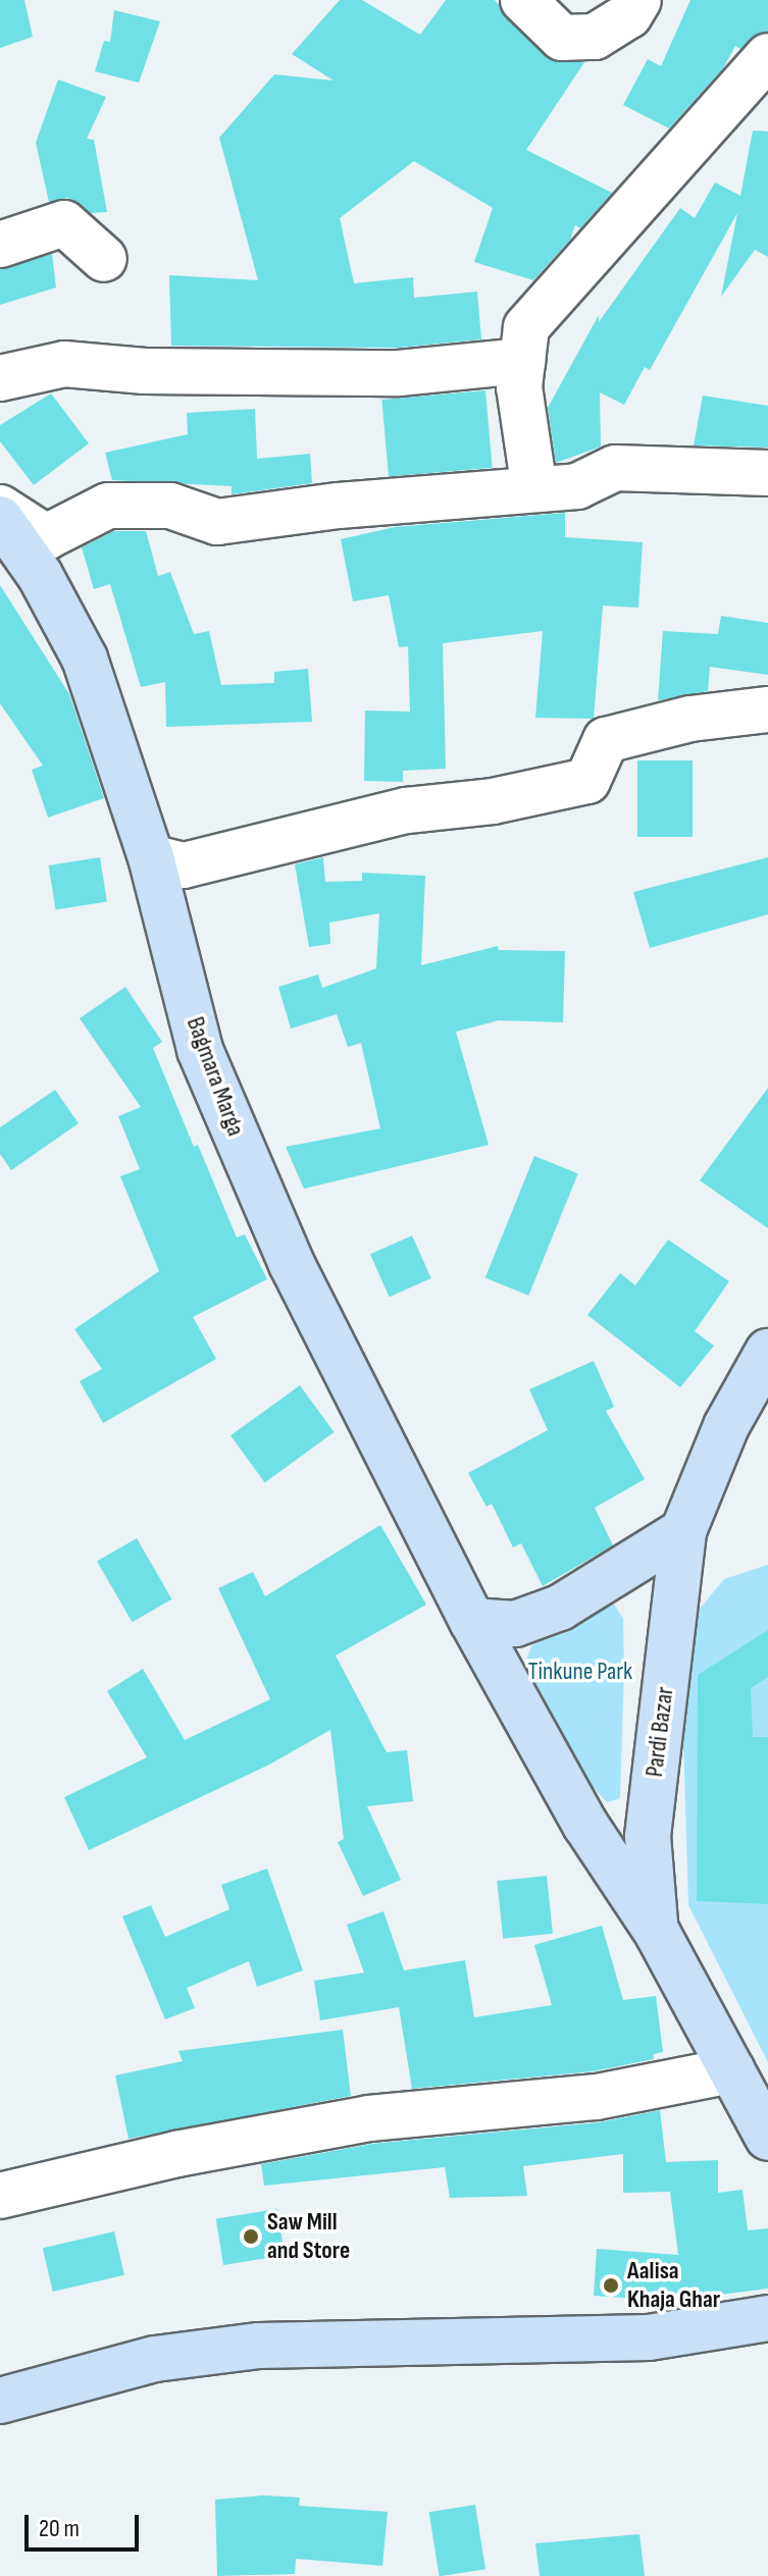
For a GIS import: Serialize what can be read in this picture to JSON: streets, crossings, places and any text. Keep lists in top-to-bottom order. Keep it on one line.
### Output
{"streets":{"main road":["Bagmara Marga","Pardi Bazar"]},"crossings":[["Bagmara Marga","Pardi Bazar"]],"parks":["Tinkune Park"],"places":["Saw Mill and Store","Aalisa Khaja Ghar"],"scale_bar":"20 m"}
